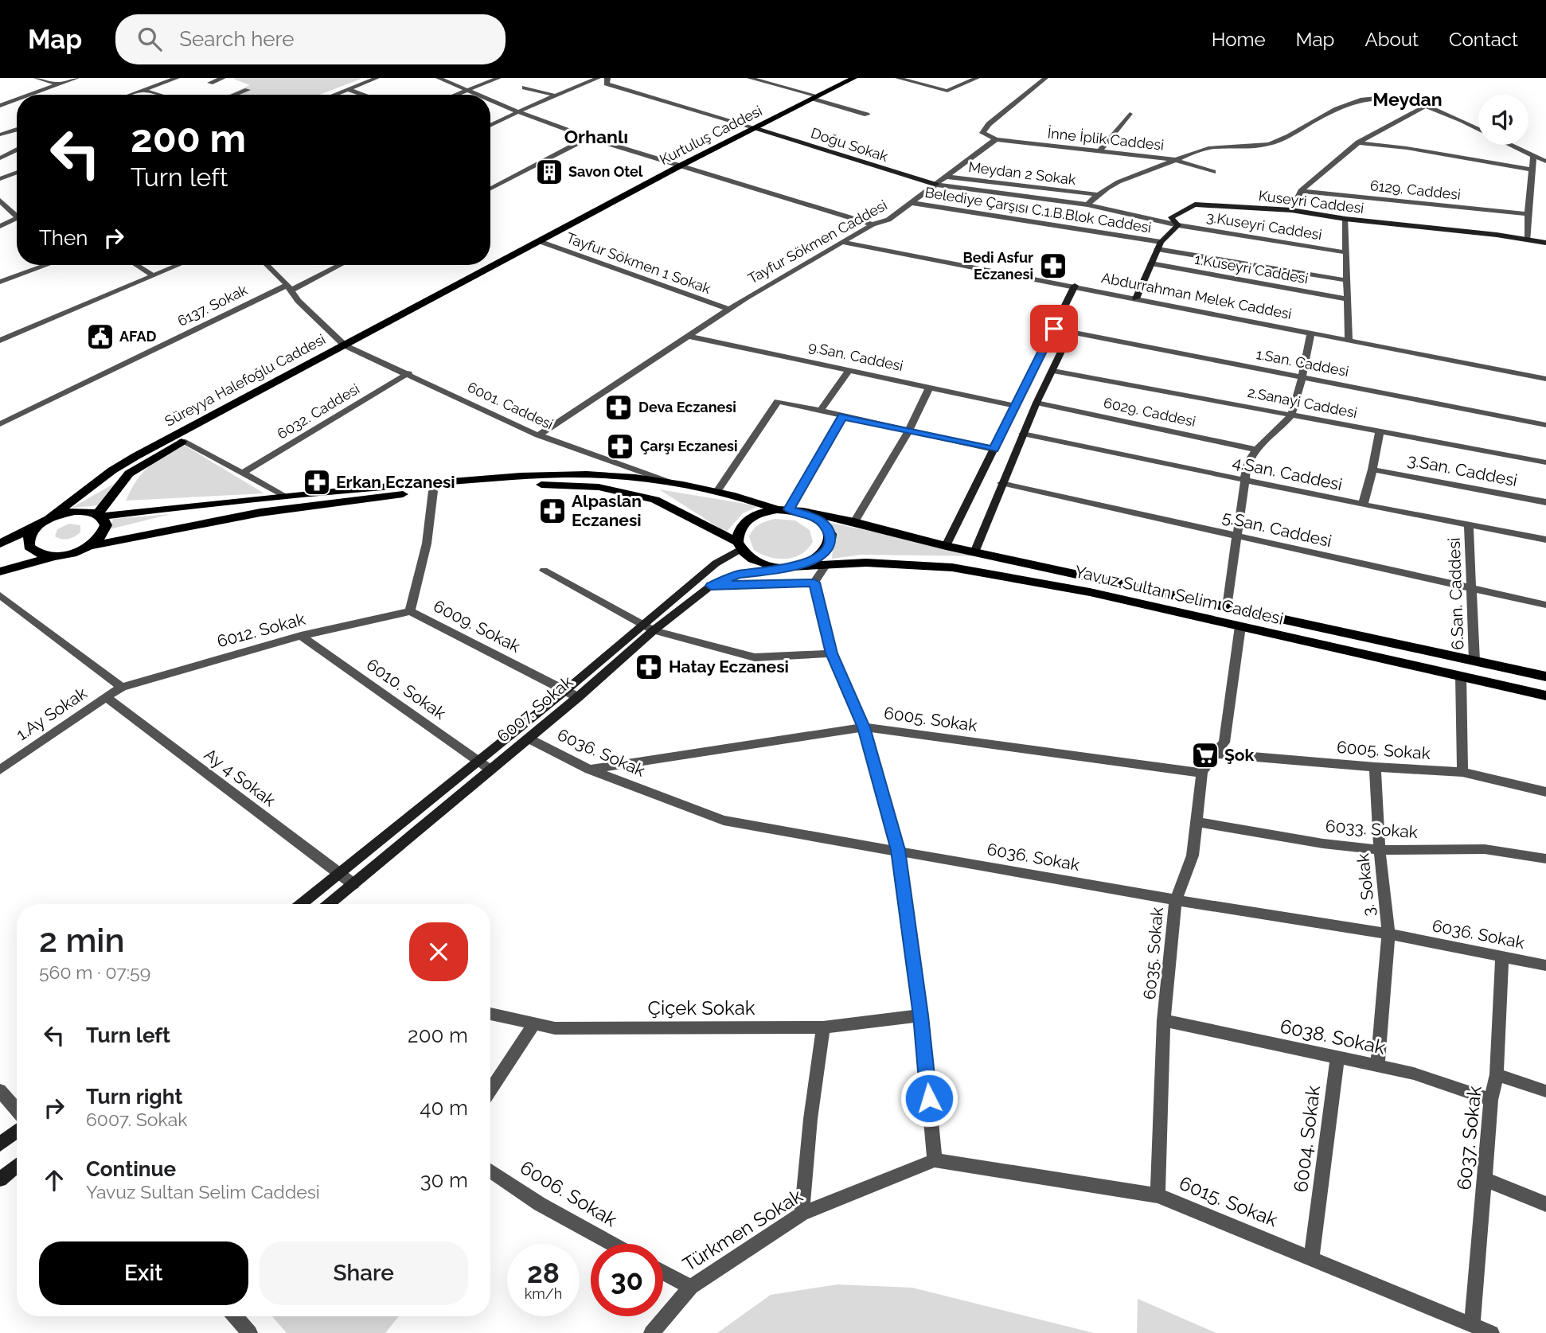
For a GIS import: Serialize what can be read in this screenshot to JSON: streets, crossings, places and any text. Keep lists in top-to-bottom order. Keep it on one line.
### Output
{"streets":{"main road":["Kurtuluş Caddesi","Süreyya Halefoğlu Caddesi","Yavuz Sultan Selim Caddesi"],"street":["İnne İplik Caddesi","Doğu Sokak","Meydan 2 Sokak","6129. Caddesi","Kuseyri Caddesi","Belediye Çarşısı C.1.B.Blok Caddesi","3.Kuseyri Caddesi","Tayfur Sökmen Caddesi","Tayfur Sökmen 1 Sokak","1.Kuseyri Caddesi","Abdurrahman Melek Caddesi","6137. Sokak","9.San. Caddesi","1.San. Caddesi","2.Sanayi Caddesi","6001. Caddesi","6032. Caddesi","6029. Caddesi","3.San. Caddesi","4.San. Caddesi","5.San. Caddesi","6.San. Caddesi","6009. Sokak","6012. Sokak","6010. Sokak","6007. Sokak","1.Ay Sokak","6005. Sokak","6036. Sokak","Ay 4 Sokak","6033. Sokak","3. Sokak","6035. Sokak","Çiçek Sokak","6038. Sokak","6037. Sokak","6004. Sokak","6006. Sokak","6015. Sokak","Türkmen Sokak"]},"crossings":[["Kurtuluş Caddesi","Doğu Sokak"],["Kurtuluş Caddesi","Tayfur Sökmen 1 Sokak"],["Kurtuluş Caddesi","Süreyya Halefoğlu Caddesi"],["Kurtuluş Caddesi","6001. Caddesi"],["İnne İplik Caddesi","Tayfur Sökmen Caddesi"],["Doğu Sokak","3.Kuseyri Caddesi"],["Doğu Sokak","Tayfur Sökmen Caddesi"],["Meydan 2 Sokak","Tayfur Sökmen Caddesi"],["Kuseyri Caddesi","Belediye Çarşısı C.1.B.Blok Caddesi"],["Kuseyri Caddesi","3.Kuseyri Caddesi"],["Kuseyri Caddesi","1.Kuseyri Caddesi"],["Kuseyri Caddesi","Abdurrahman Melek Caddesi"],["Belediye Çarşısı C.1.B.Blok Caddesi","Tayfur Sökmen Caddesi"],["3.Kuseyri Caddesi","Tayfur Sökmen Caddesi"],["Tayfur Sökmen Caddesi","Tayfur Sökmen 1 Sokak"],["Tayfur Sökmen Caddesi","Abdurrahman Melek Caddesi"],["Tayfur Sökmen Caddesi","9.San. Caddesi"],["Tayfur Sökmen Caddesi","6001. Caddesi"],["6137. Sokak","6001. Caddesi"],["Süreyya Halefoğlu Caddesi","6001. Caddesi"],["Süreyya Halefoğlu Caddesi","Yavuz Sultan Selim Caddesi"],["6001. Caddesi","6032. Caddesi"],["6001. Caddesi","Yavuz Sultan Selim Caddesi"],["4.San. Caddesi","6.San. Caddesi"],["5.San. Caddesi","6.San. Caddesi"],["6.San. Caddesi","Yavuz Sultan Selim Caddesi"],["Yavuz Sultan Selim Caddesi","6009. Sokak"],["Yavuz Sultan Selim Caddesi","6007. Sokak"],["6009. Sokak","6012. Sokak"],["6009. Sokak","6007. Sokak"],["6012. Sokak","6010. Sokak"],["6012. Sokak","1.Ay Sokak"],["6010. Sokak","6007. Sokak"],["6007. Sokak","6036. Sokak"],["6007. Sokak","Ay 4 Sokak"],["1.Ay Sokak","Ay 4 Sokak"],["6005. Sokak","6036. Sokak"],["6005. Sokak","3. Sokak"],["6005. Sokak","6035. Sokak"],["6036. Sokak","3. Sokak"],["6036. Sokak","6035. Sokak"],["6036. Sokak","6037. Sokak"],["6033. Sokak","3. Sokak"],["6033. Sokak","6035. Sokak"],["3. Sokak","6038. Sokak"],["6035. Sokak","6038. Sokak"],["6035. Sokak","6015. Sokak"],["6038. Sokak","6037. Sokak"],["6038. Sokak","6004. Sokak"],["6037. Sokak","6015. Sokak"],["6004. Sokak","6015. Sokak"],["6015. Sokak","Türkmen Sokak"]],"districts":["Meydan","Orhanlı"],"places":{"building":["Savon Otel"],"pharmacy":["Bedi Asfur Eczanesi","Deva Eczanesi","Çarşı Eczanesi","Erkan Eczanesi","Alpaslan Eczanesi","Hatay Eczanesi"],"public building":["AFAD"],"supermarket":["Şok"]},"page":{"header":"Map","search":"Search here","nav":["Home","Map","About","Contact"],"turn":["200 m","Turn left"],"then":"Then","heading":["2 min","560 m · 07:59"],"list":[{"name":"Turn left","value":"200 m"},{"name":"Turn right","note":"6007. Sokak","value":"40 m"},{"name":"Continue","note":"Yavuz Sultan Selim Caddesi","value":"30 m"}],"buttons":["Exit","Share"],"speed":"28 km/h","limit":"30"}}
